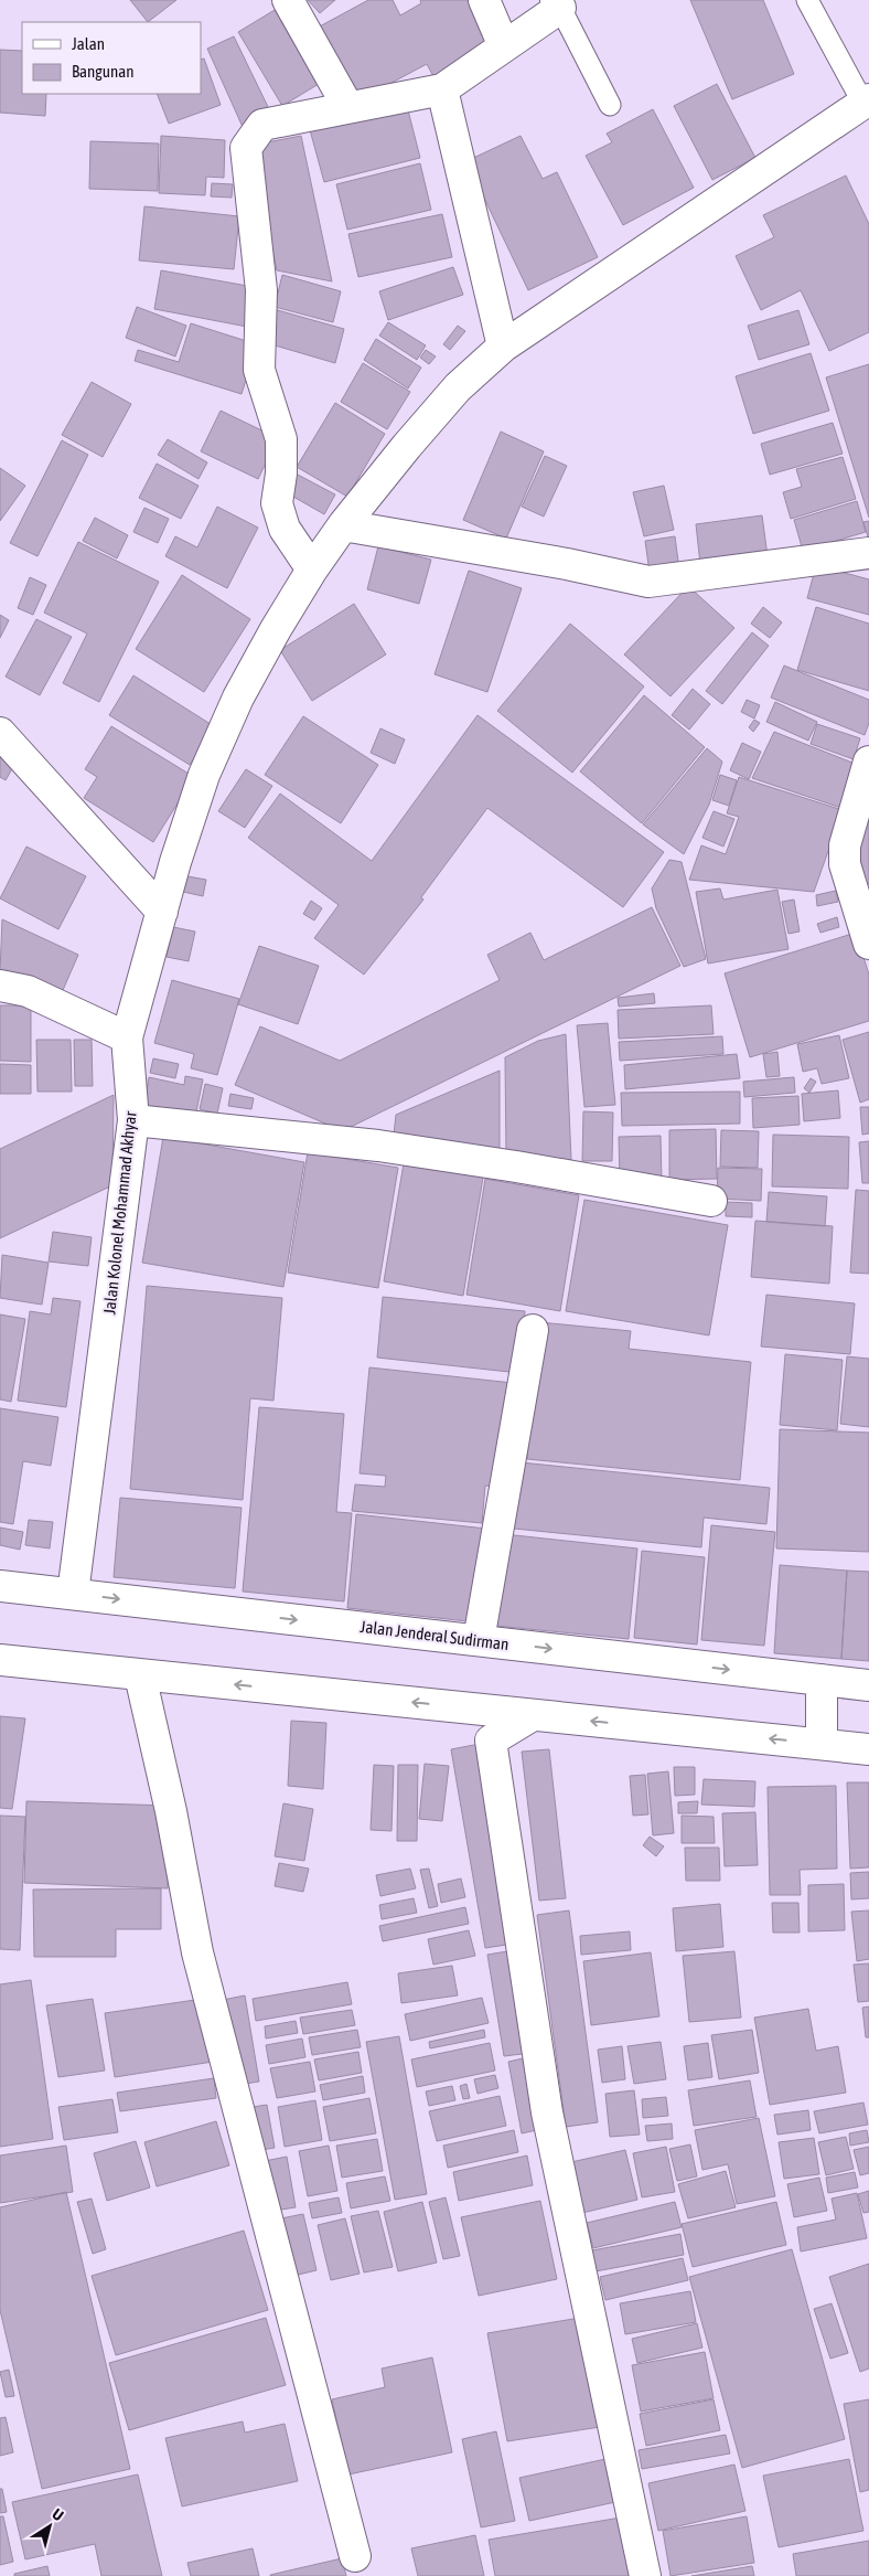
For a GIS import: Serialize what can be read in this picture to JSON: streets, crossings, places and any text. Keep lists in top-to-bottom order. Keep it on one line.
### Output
{"streets":{"street":["Jalan Kolonel Mohammad Akhyar","Jalan Jenderal Sudirman"]},"crossings":[["Jalan Kolonel Mohammad Akhyar","Jalan Jenderal Sudirman"]],"legend":["Jalan","Bangunan"],"north":"top right"}
